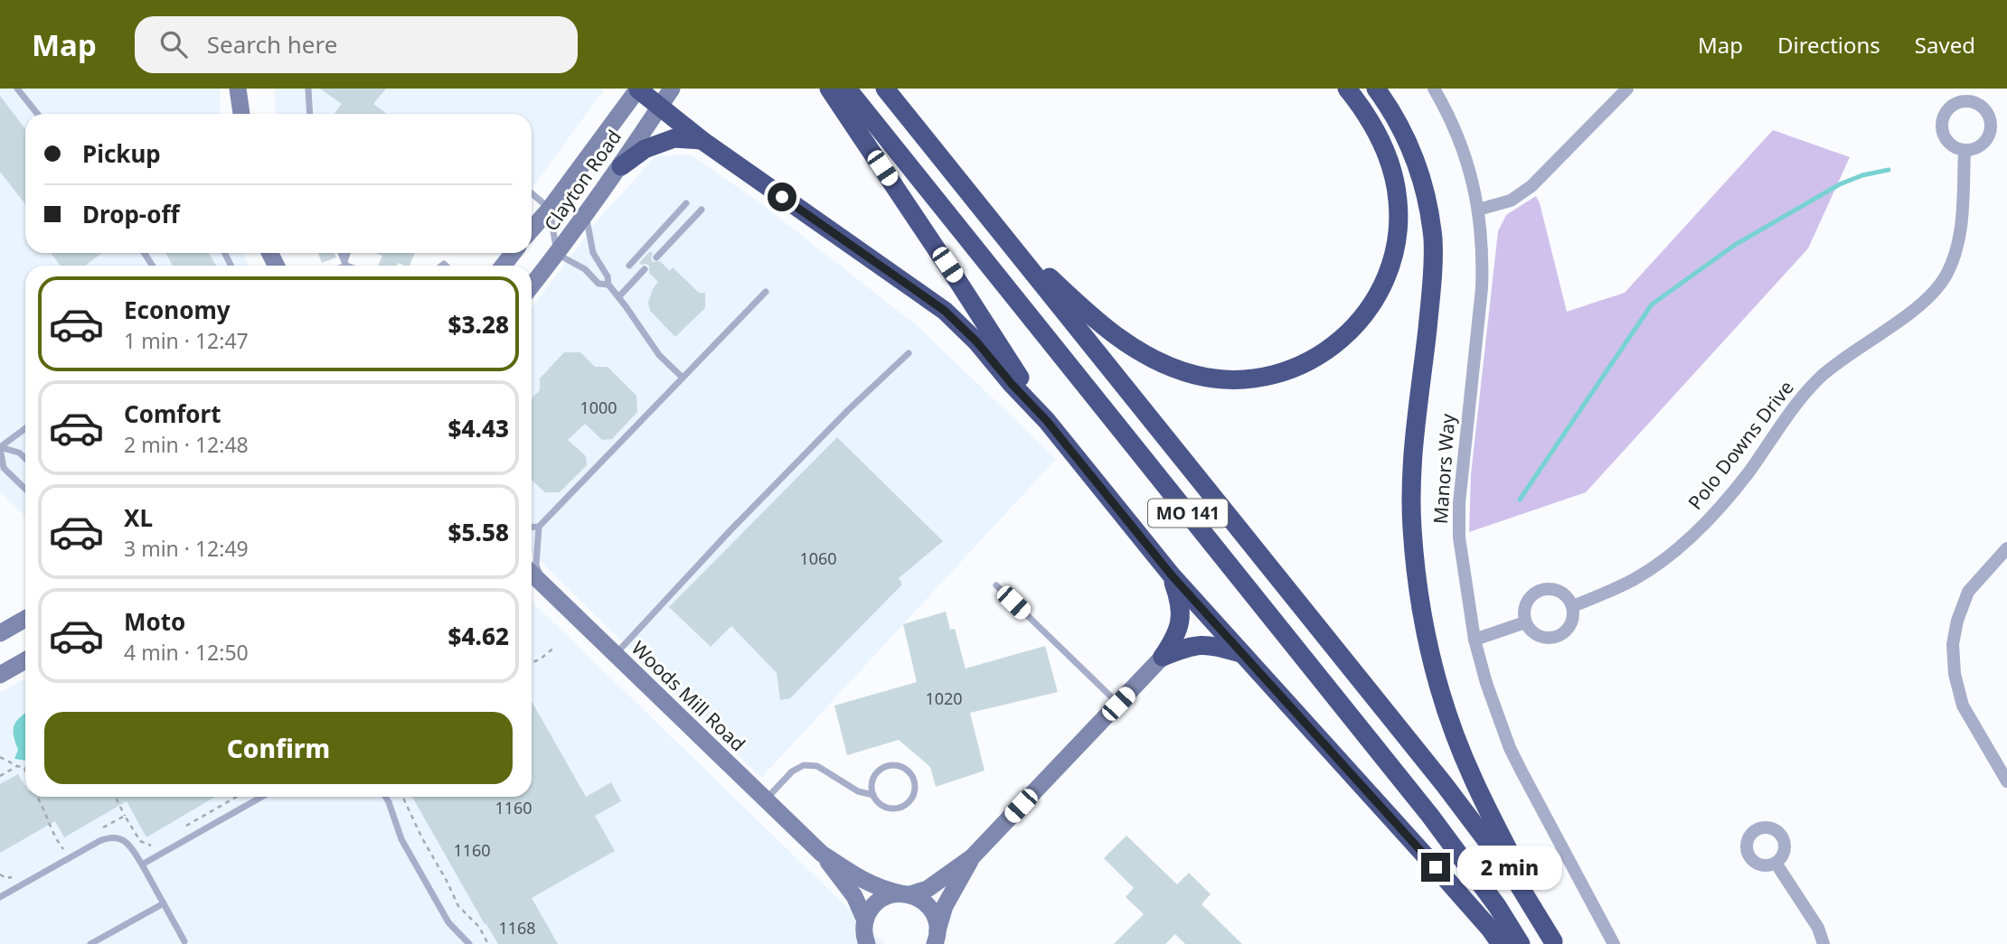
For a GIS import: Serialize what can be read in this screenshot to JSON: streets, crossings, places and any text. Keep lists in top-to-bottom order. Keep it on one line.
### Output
{"streets":{"highway":["MO 141"],"street":["Clayton Road","Polo Downs Drive","Manors Way","Woods Mill Road"]},"house_numbers":["1000","1060","1020","1160","1160","1168"],"page":{"header":"Map","search":"Search here","nav":["Map","Directions","Saved"],"banner":["Pickup","Drop-off"],"list":[{"name":"Economy","note":"1 min · 12:47","value":"$3.28"},{"name":"Comfort","note":"2 min · 12:48","value":"$4.43"},{"name":"XL","note":"3 min · 12:49","value":"$5.58"},{"name":"Moto","note":"4 min · 12:50","value":"$4.62"}],"buttons":"Confirm","bubble":"2 min"}}
